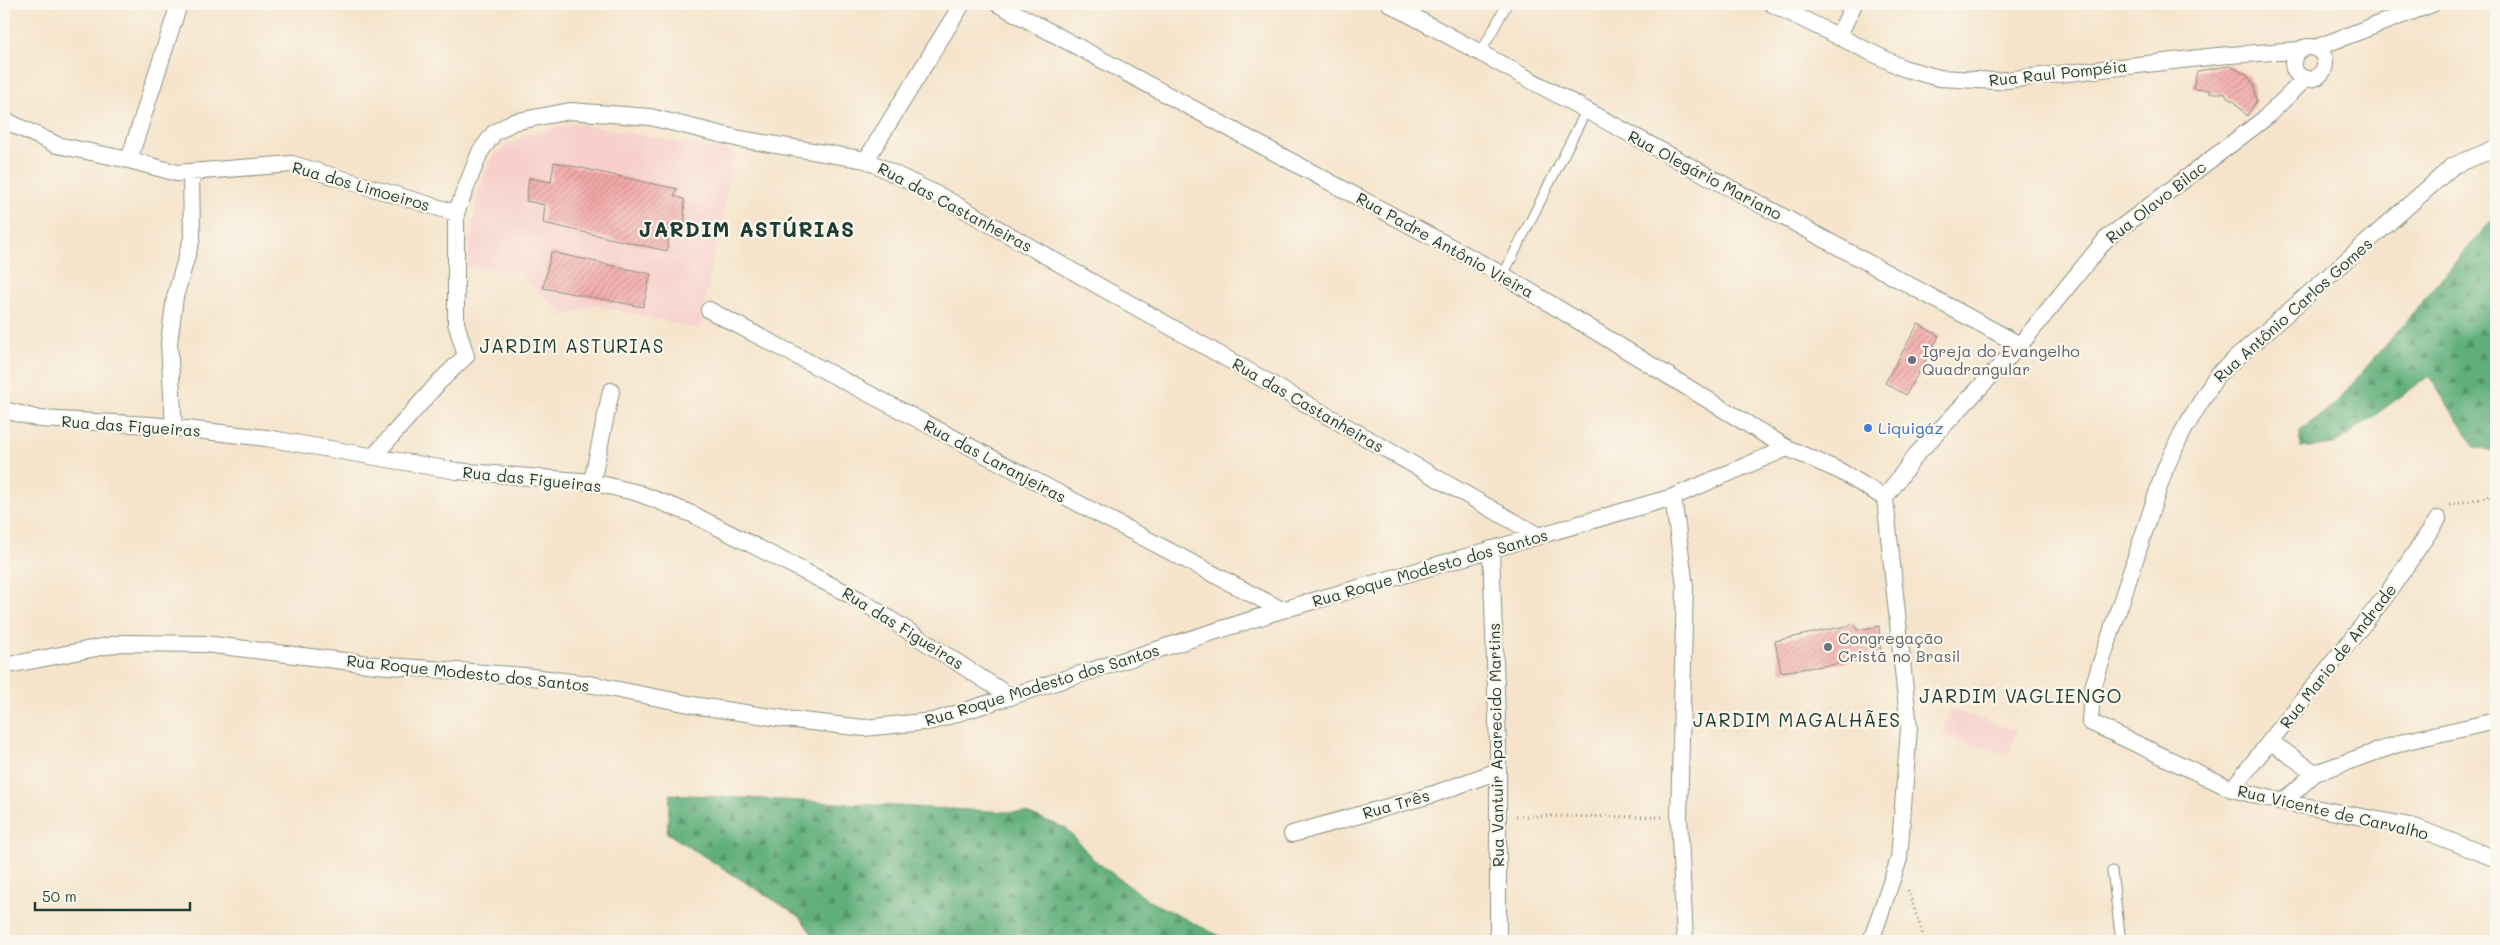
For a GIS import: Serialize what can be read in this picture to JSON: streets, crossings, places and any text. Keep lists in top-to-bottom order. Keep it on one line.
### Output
{"streets":{"street":["Rua Raul Pompéia","Rua Olegário Mariano","Rua dos Limoeiros","Rua Olavo Bilac","Rua das Castanheiras","Rua Padre Antônio Vieira","Rua Antônio Carlos Gomes","Rua das Figueiras","Rua das Laranjeiras","Rua Roque Modesto dos Santos","Rua Mario de Andrade","Rua Vantuir Aparecido Martins","Rua Três","Rua Vicente de Carvalho"]},"crossings":[["Rua Raul Pompéia","Rua Olavo Bilac"],["Rua Olegário Mariano","Rua Olavo Bilac"],["Rua dos Limoeiros","Rua das Castanheiras"],["Rua Olavo Bilac","Rua Padre Antônio Vieira"],["Rua das Castanheiras","Rua das Figueiras"],["Rua das Castanheiras","Rua Roque Modesto dos Santos"],["Rua Padre Antônio Vieira","Rua Roque Modesto dos Santos"],["Rua Antônio Carlos Gomes","Rua Vicente de Carvalho"],["Rua das Figueiras","Rua Roque Modesto dos Santos"],["Rua das Laranjeiras","Rua Roque Modesto dos Santos"],["Rua Roque Modesto dos Santos","Rua Vantuir Aparecido Martins"],["Rua Mario de Andrade","Rua Vicente de Carvalho"],["Rua Vantuir Aparecido Martins","Rua Três"]],"districts":["JARDIM ASTÚRIAS","JARDIM ASTURIAS","JARDIM VAGLIENGO","JARDIM MAGALHÃES"],"places":["Igreja do Evangelho Quadrangular","Liquigáz","Congregação Cristã no Brasil"],"scale_bar":"50 m"}
